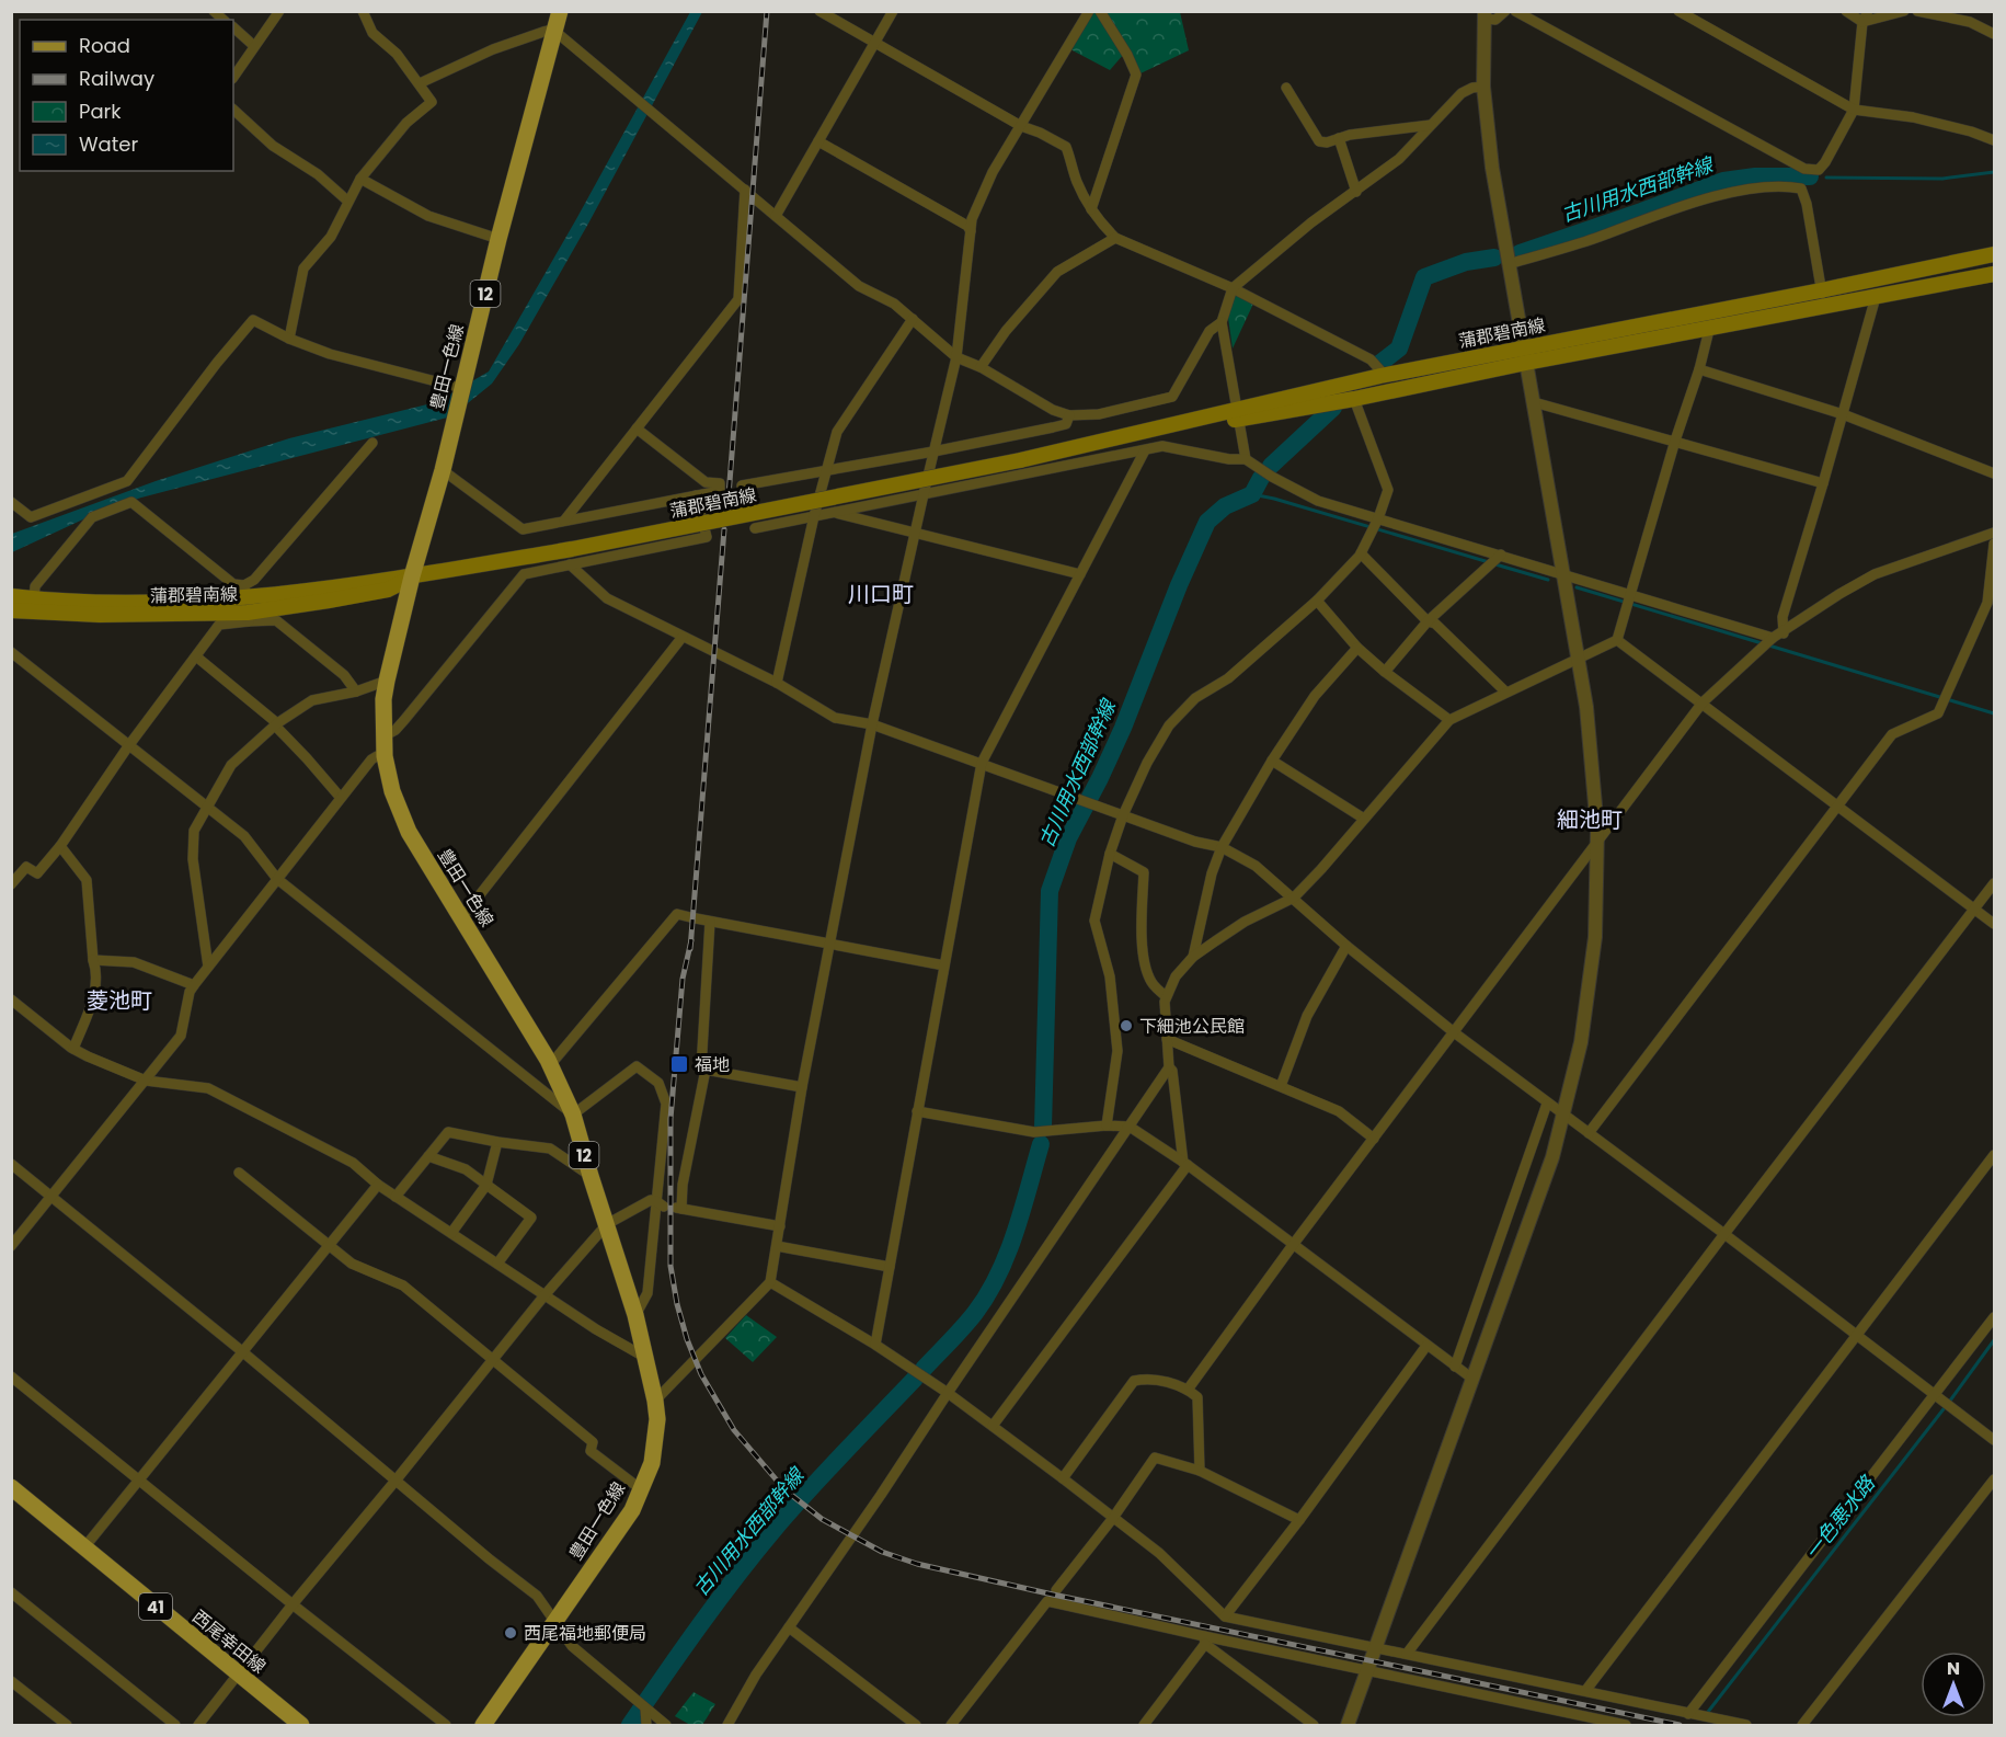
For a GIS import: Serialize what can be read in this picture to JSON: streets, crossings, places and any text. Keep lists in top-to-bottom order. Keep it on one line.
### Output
{"streets":{"main road":["12","蒲郡碧南線","豊田一色線","41","西尾幸田線"]},"crossings":[["蒲郡碧南線","豊田一色線"]],"districts":["川口町","細池町","菱池町"],"water":["古川用水西部幹線","一色悪水路"],"places":{"other":["下細池公民館","西尾福地郵便局"],"transit":["福地"]},"legend":["Road","Railway","Park","Water"],"north":"top"}
